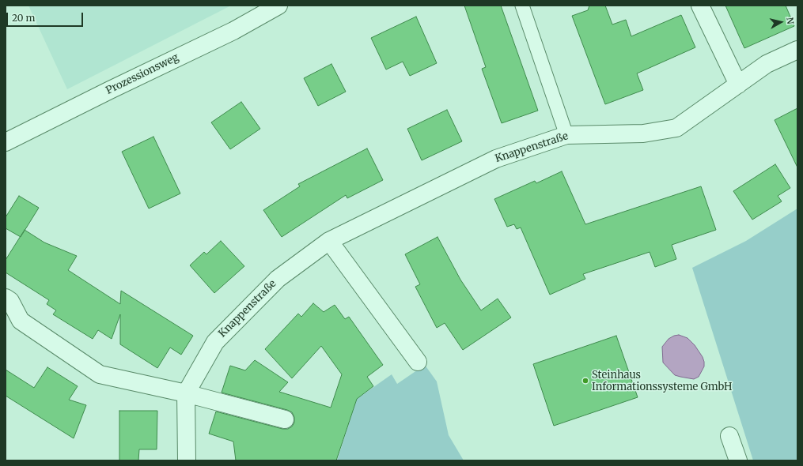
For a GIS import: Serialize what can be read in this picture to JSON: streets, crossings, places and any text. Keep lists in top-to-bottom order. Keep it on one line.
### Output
{"streets":{"street":["Prozessionsweg","Knappenstraße"]},"places":["Steinhaus Informationssysteme GmbH"],"scale_bar":"20 m","north":"right"}
